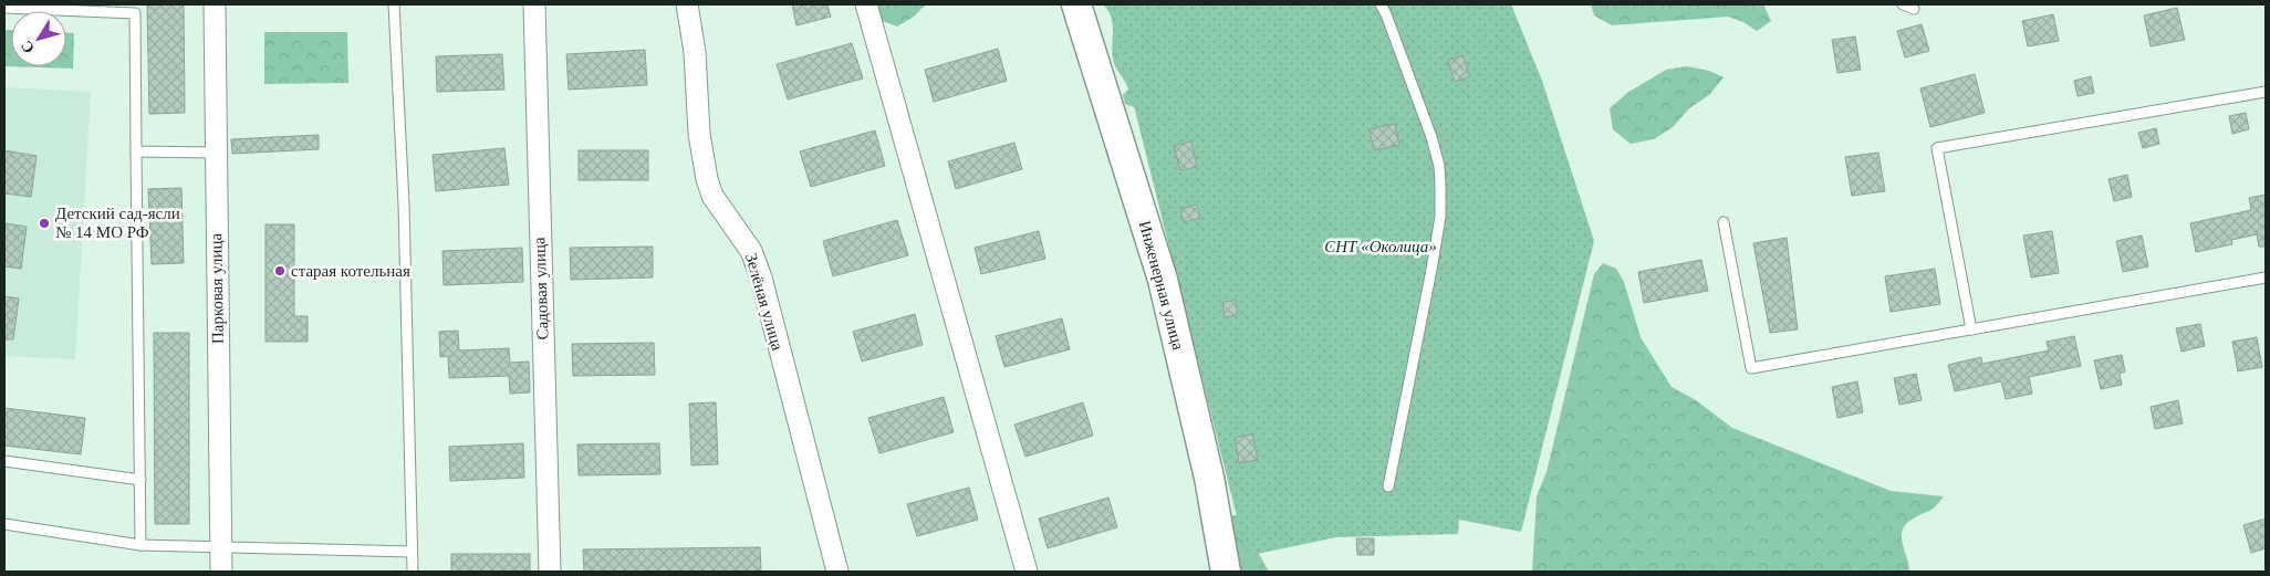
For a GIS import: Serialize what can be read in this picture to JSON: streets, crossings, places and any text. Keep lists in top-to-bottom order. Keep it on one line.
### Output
{"streets":{"street":["Инженерная улица","Парковая улица","Садовая улица","Зелёная улица"]},"parks":["СНТ «Околица»"],"places":["Детский сад-ясли № 14 МО РФ","старая котельная"],"north":"bottom left"}
